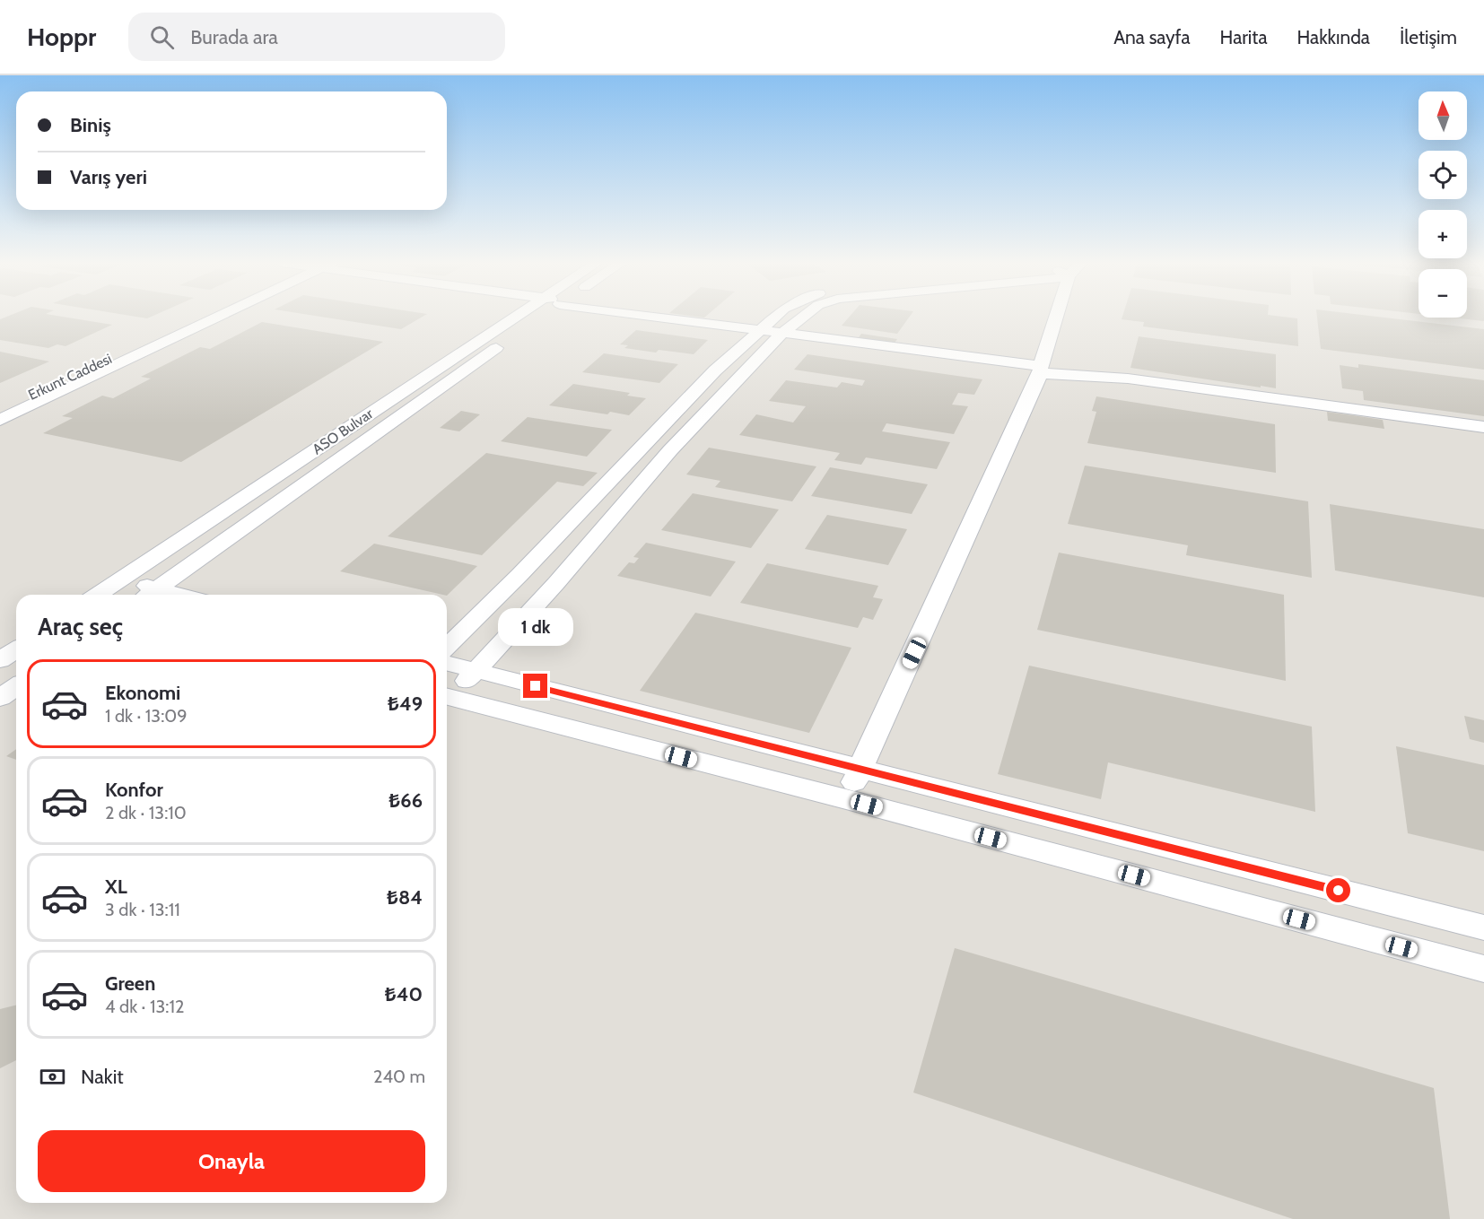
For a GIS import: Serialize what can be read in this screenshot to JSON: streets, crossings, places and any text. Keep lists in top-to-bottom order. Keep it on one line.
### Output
{"streets":{"street":["Erkunt Caddesi","ASO Bulvar"]},"north":"top","page":{"header":"Hoppr","search":"Burada ara","nav":["Ana sayfa","Harita","Hakkında","İletişim"],"map_buttons":["+","−"],"banner":["Biniş","Varış yeri"],"heading":"Araç seç","bubble":"1 dk","list":[{"name":"Ekonomi","note":"1 dk · 13:09","value":"₺49"},{"name":"Konfor","note":"2 dk · 13:10","value":"₺66"},{"name":"XL","note":"3 dk · 13:11","value":"₺84"},{"name":"Green","note":"4 dk · 13:12","value":"₺40"}],"pay":["Nakit","240 m"],"buttons":"Onayla"}}
